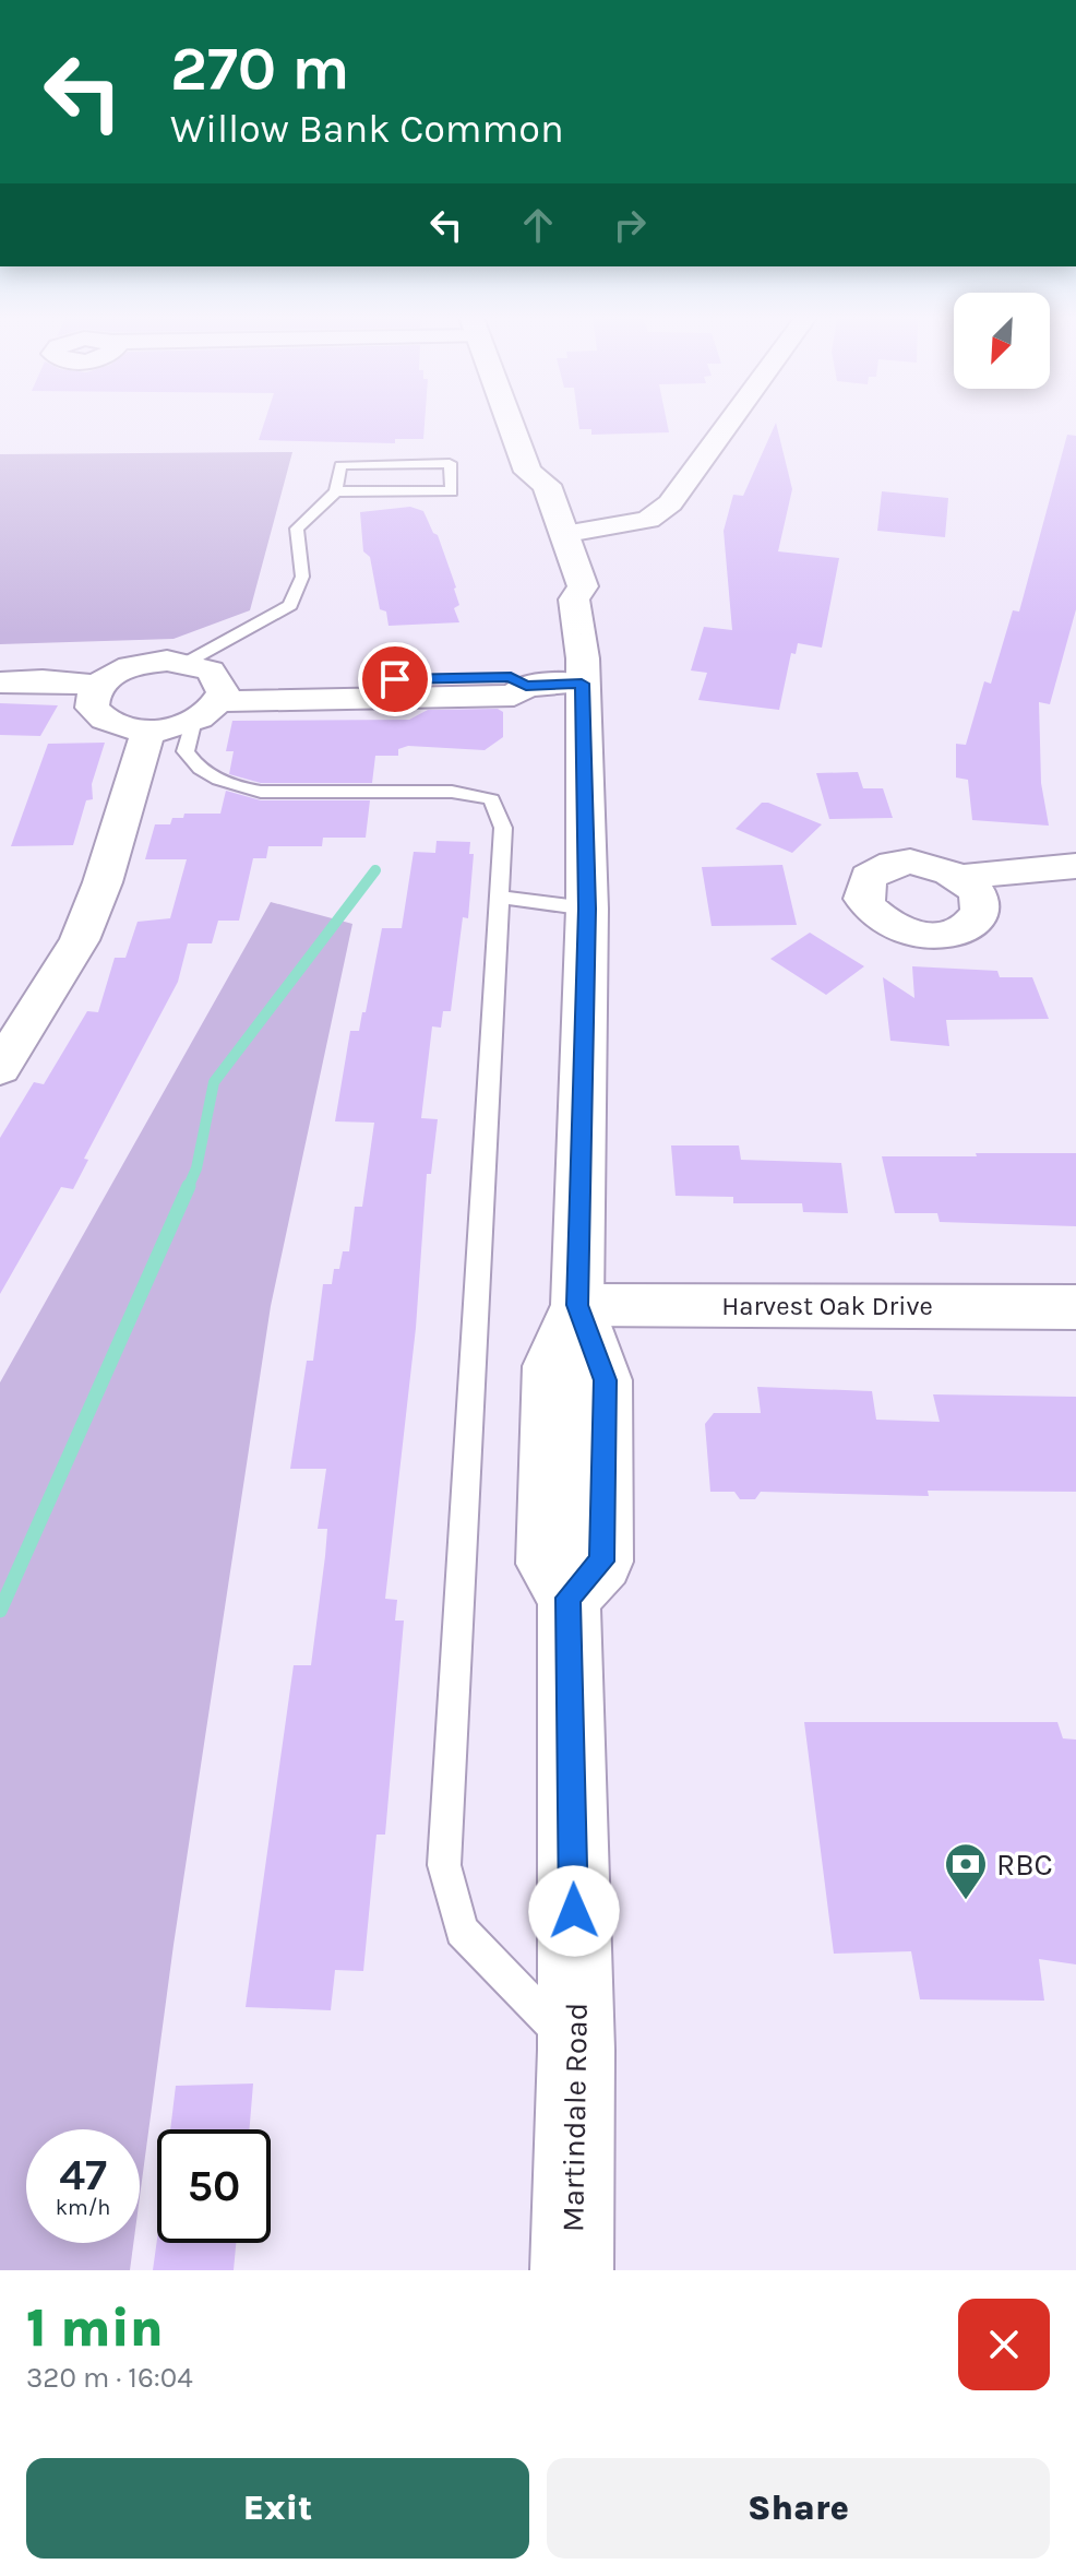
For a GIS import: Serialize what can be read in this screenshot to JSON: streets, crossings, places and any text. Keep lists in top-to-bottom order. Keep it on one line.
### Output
{"streets":{"main road":["Martindale Road"],"street":["Harvest Oak Drive"]},"crossings":[["Harvest Oak Drive","Martindale Road"]],"places":{"bank":["RBC"]},"north":"bottom left","page":{"turn":["270 m","Willow Bank Common"],"speed":"47 km/h","limit":"50","heading":["1 min","320 m · 16:04"],"buttons":["Exit","Share"]}}
